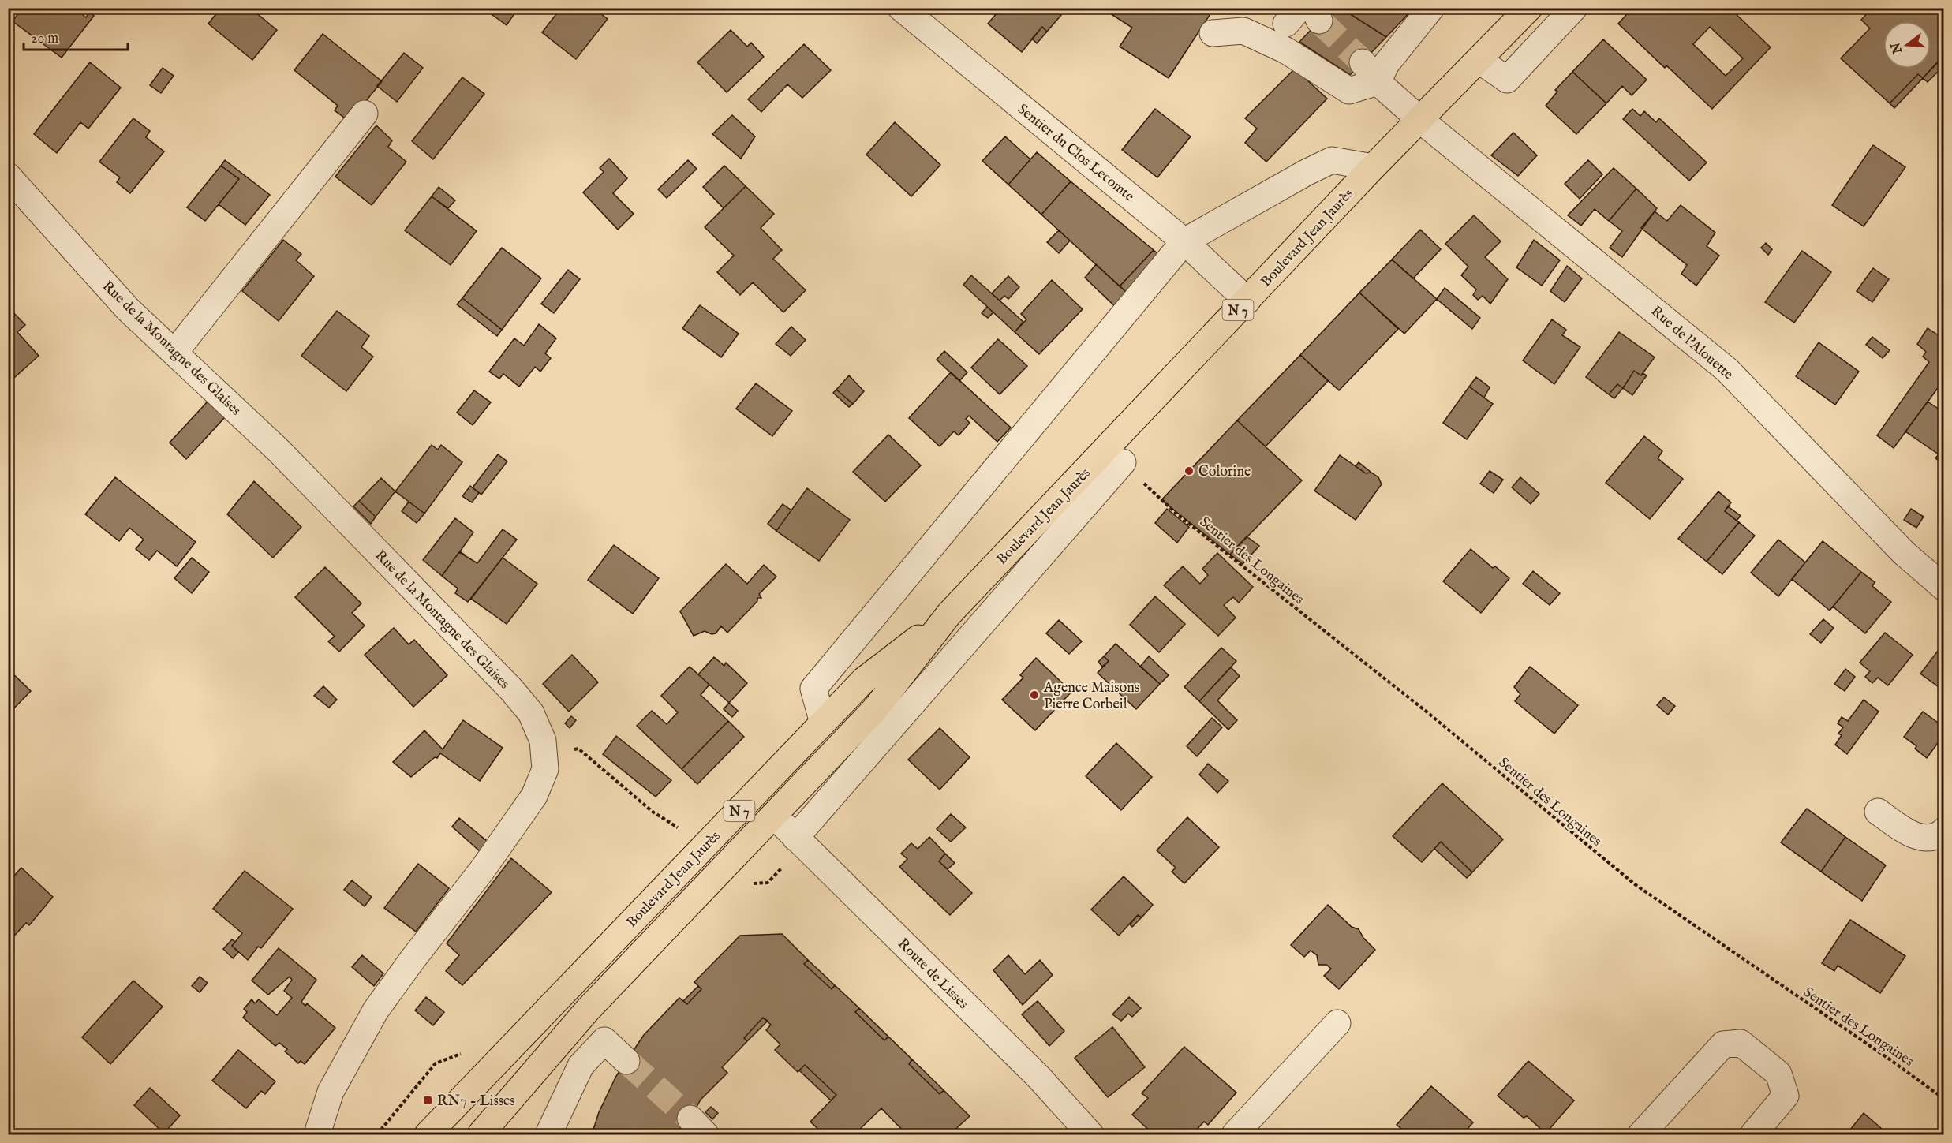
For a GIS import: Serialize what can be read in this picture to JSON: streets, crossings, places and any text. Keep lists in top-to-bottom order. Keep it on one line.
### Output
{"streets":{"main road":["Boulevard Jean Jaurès","N 7"],"street":["Sentier du Clos Lecomte","Rue de l'Alouette","Rue de la Montagne des Glaises","Route de Lisses"],"path":["Sentier des Longaines"]},"crossings":[["Sentier du Clos Lecomte","Boulevard Jean Jaurès"],["Boulevard Jean Jaurès","Rue de l'Alouette"],["Boulevard Jean Jaurès","Route de Lisses"]],"places":{"other":["Colorine","Agence Maisons Pierre Corbeil"],"transit":["RN7 - Lisses"]},"scale_bar":"20 m","north":"left"}
